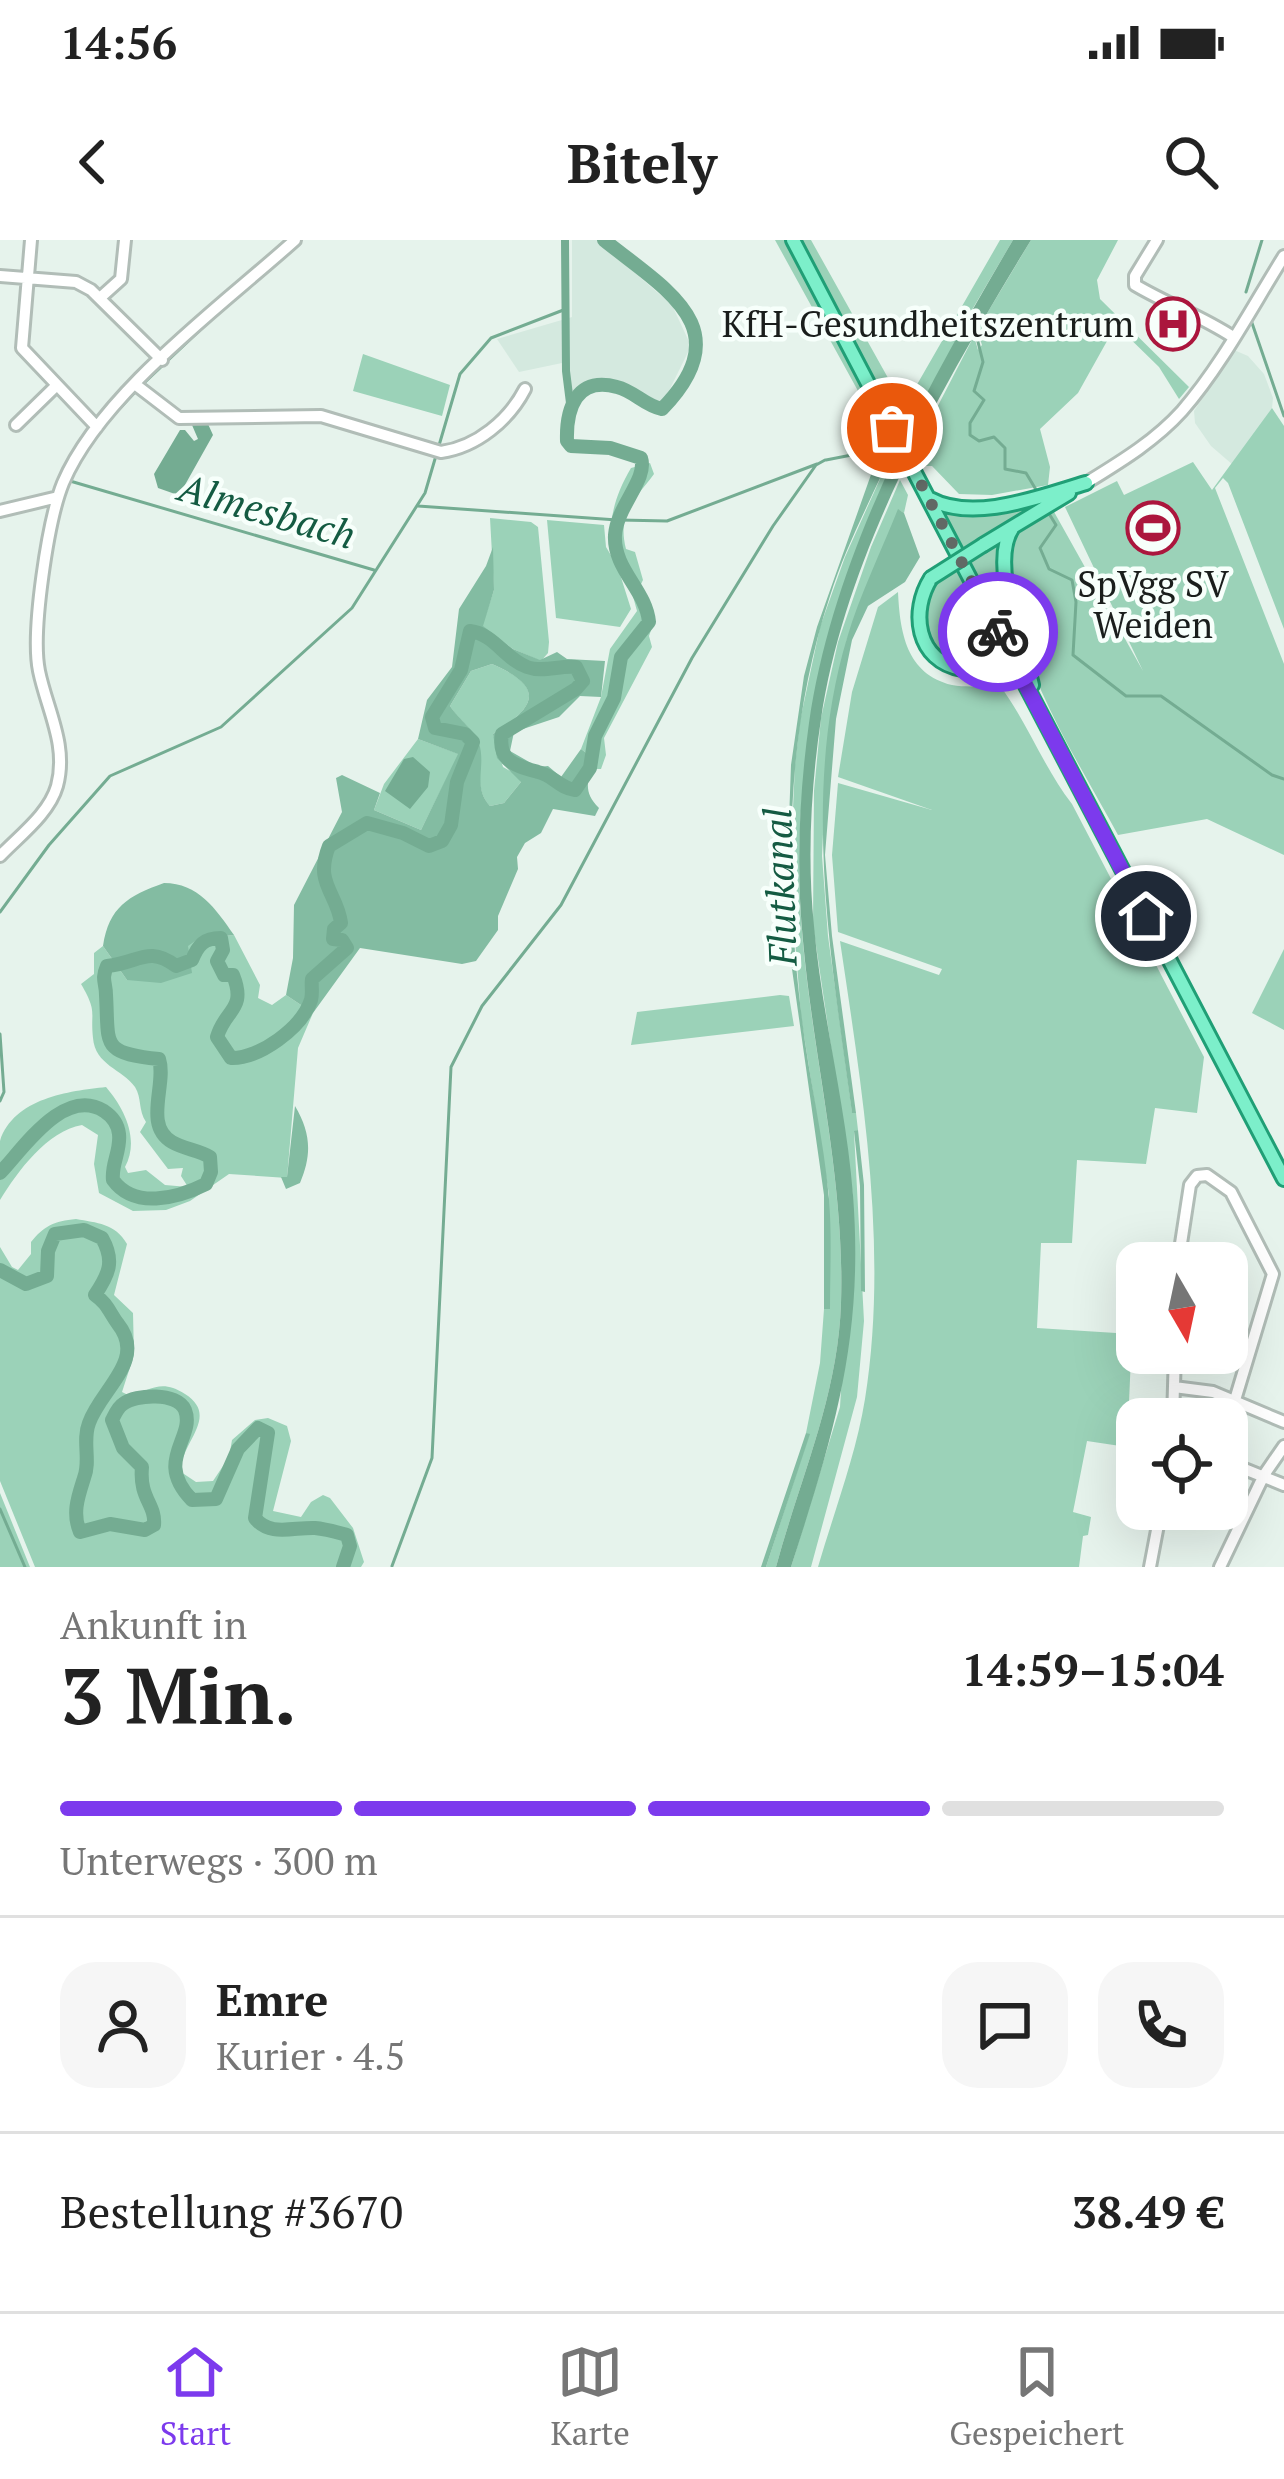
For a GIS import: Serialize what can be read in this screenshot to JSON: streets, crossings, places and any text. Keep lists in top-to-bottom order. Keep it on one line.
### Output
{"water":["Almesbach","Flutkanal"],"places":{"hospital":["KfH-Gesundheitszentrum"],"sports":["SpVgg SV Weiden"]},"north":"bottom","page":{"status":"14:56","header":"Bitely","heading":["3 Min.","Ankunft in","14:59–15:04"],"panel":["Emre","Kurier · 4.5","Bestellung #3670","38.49 €"],"bar":"Unterwegs · 300 m","tabs":["Start","Karte","Gespeichert"]}}
